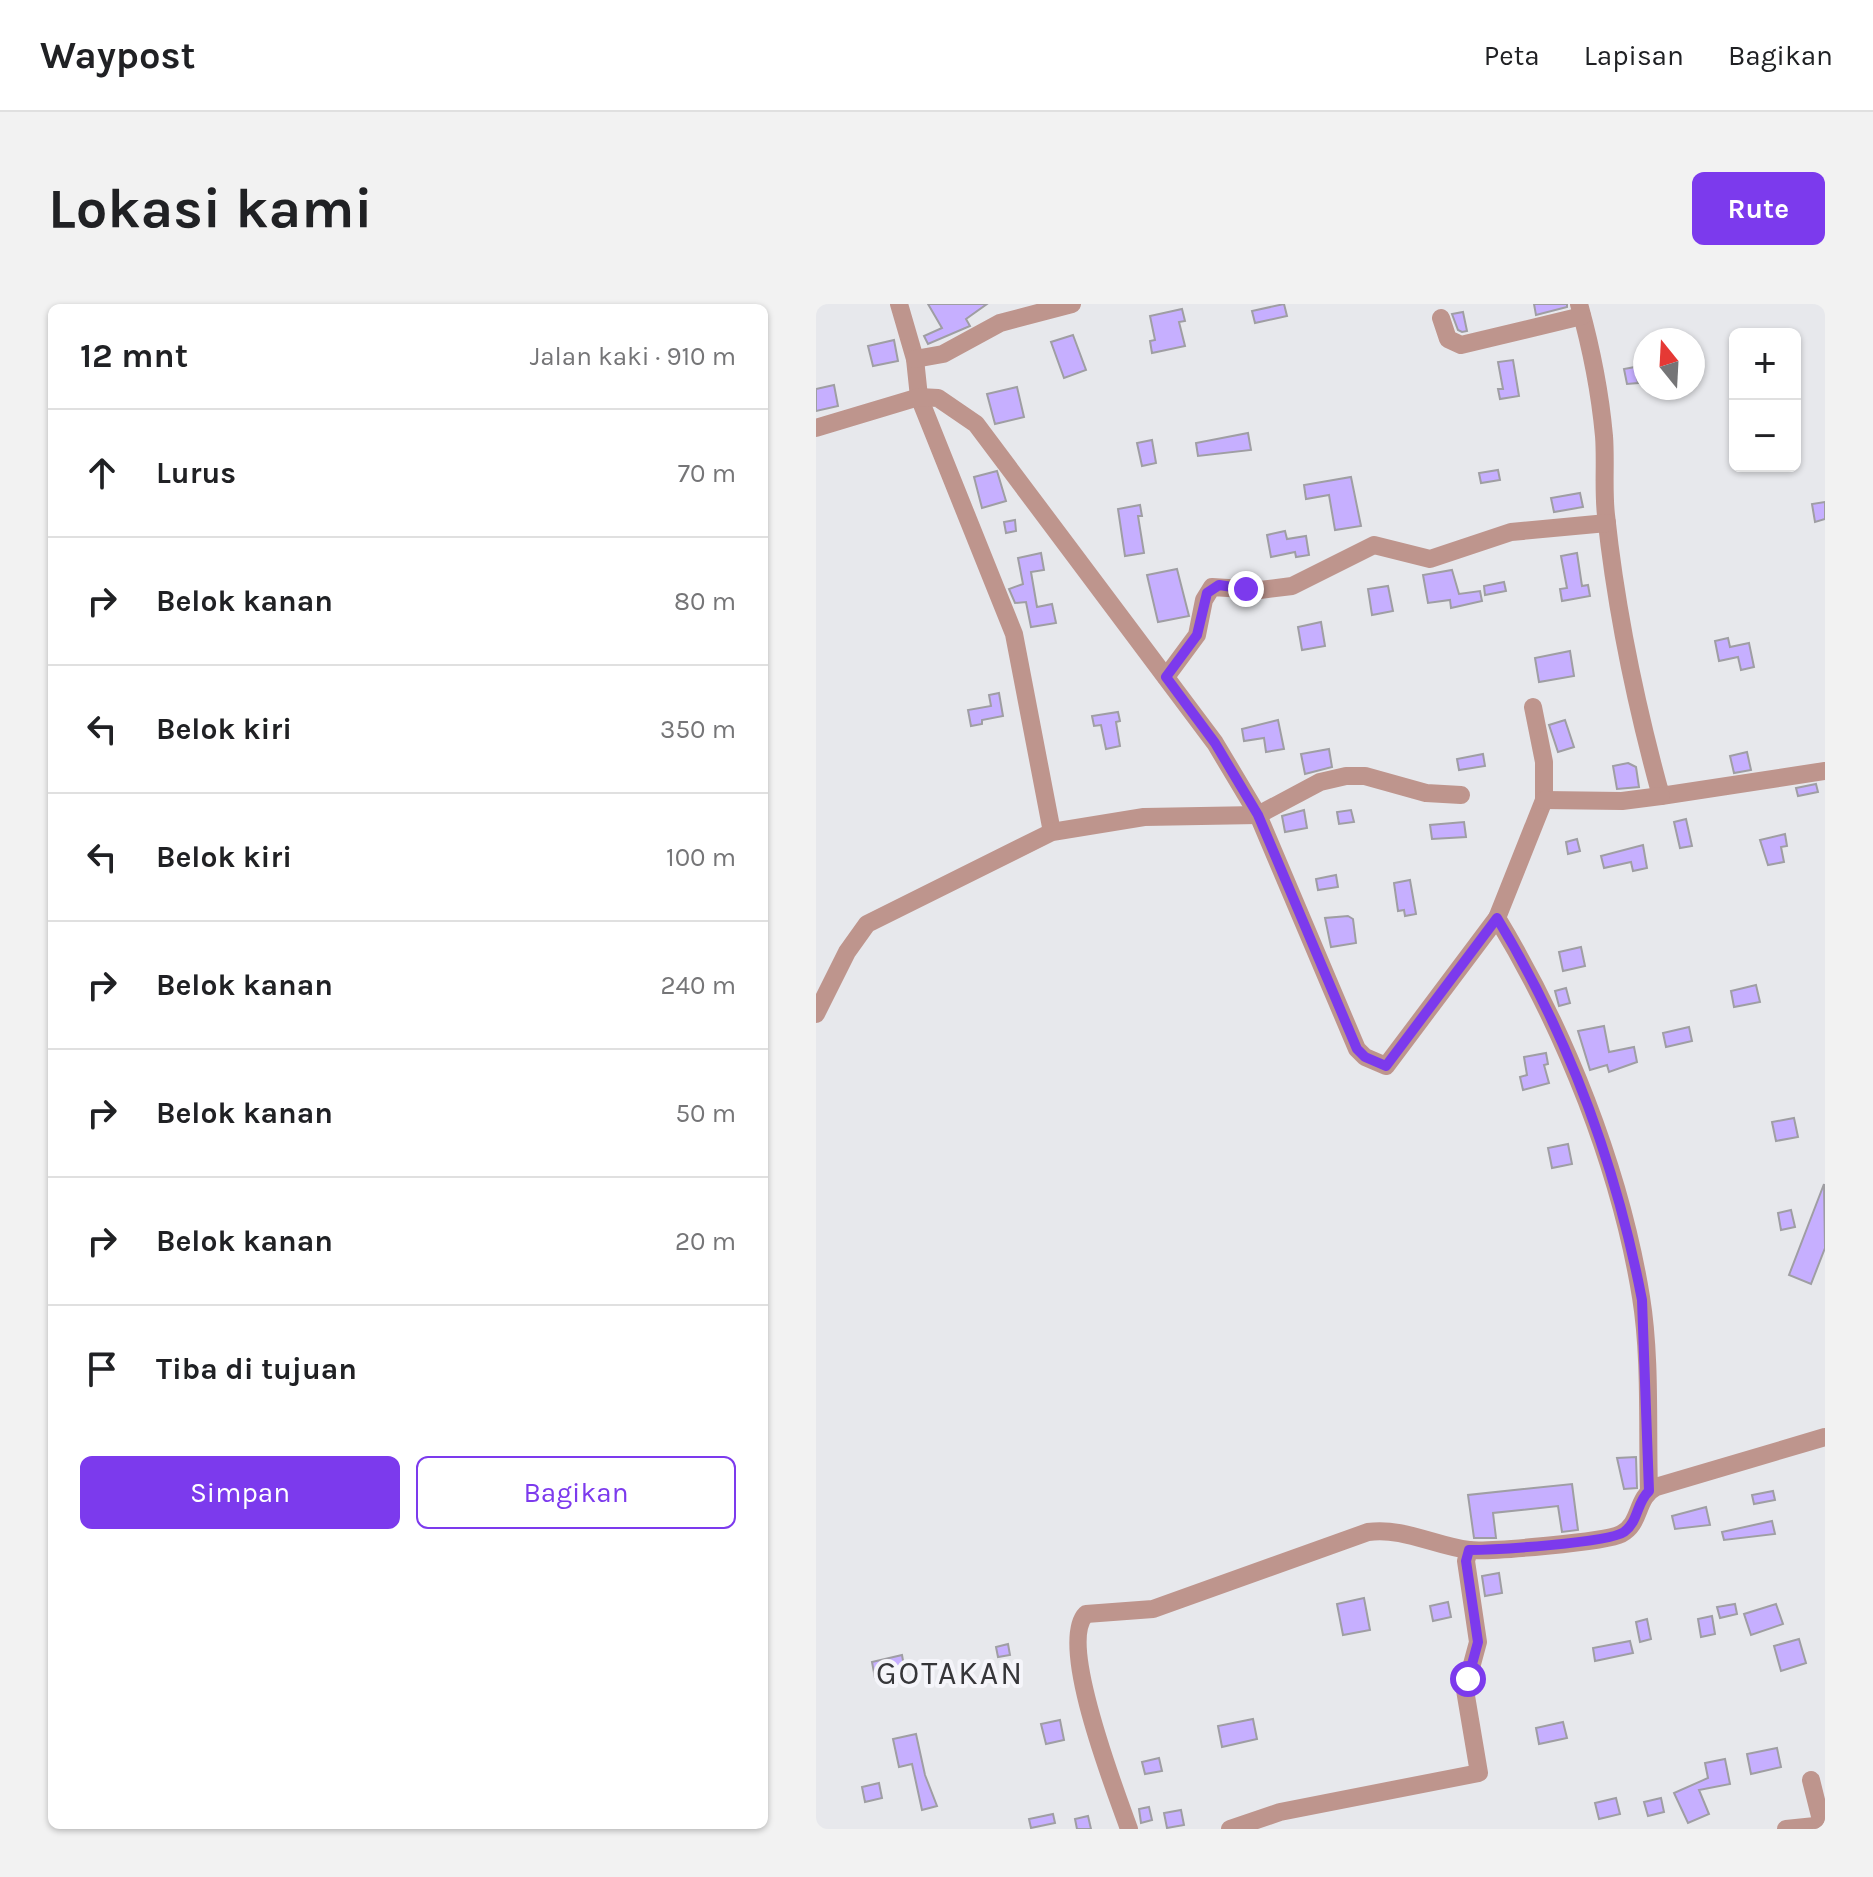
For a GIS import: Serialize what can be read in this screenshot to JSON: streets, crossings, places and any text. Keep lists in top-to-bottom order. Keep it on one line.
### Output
{"districts":["GOTAKAN"],"north":"top","page":{"header":"Waypost","nav":["Peta","Lapisan","Bagikan"],"buttons":["Rute",["Simpan","Bagikan"]],"title":"Lokasi kami","heading":["12 mnt","Jalan kaki · 910 m"],"map_buttons":["+","−"],"list":[["Lurus","70 m"],["Belok kanan","80 m"],["Belok kiri","350 m"],["Belok kiri","100 m"],["Belok kanan","240 m"],["Belok kanan","50 m"],["Belok kanan","20 m"],"Tiba di tujuan"]}}
